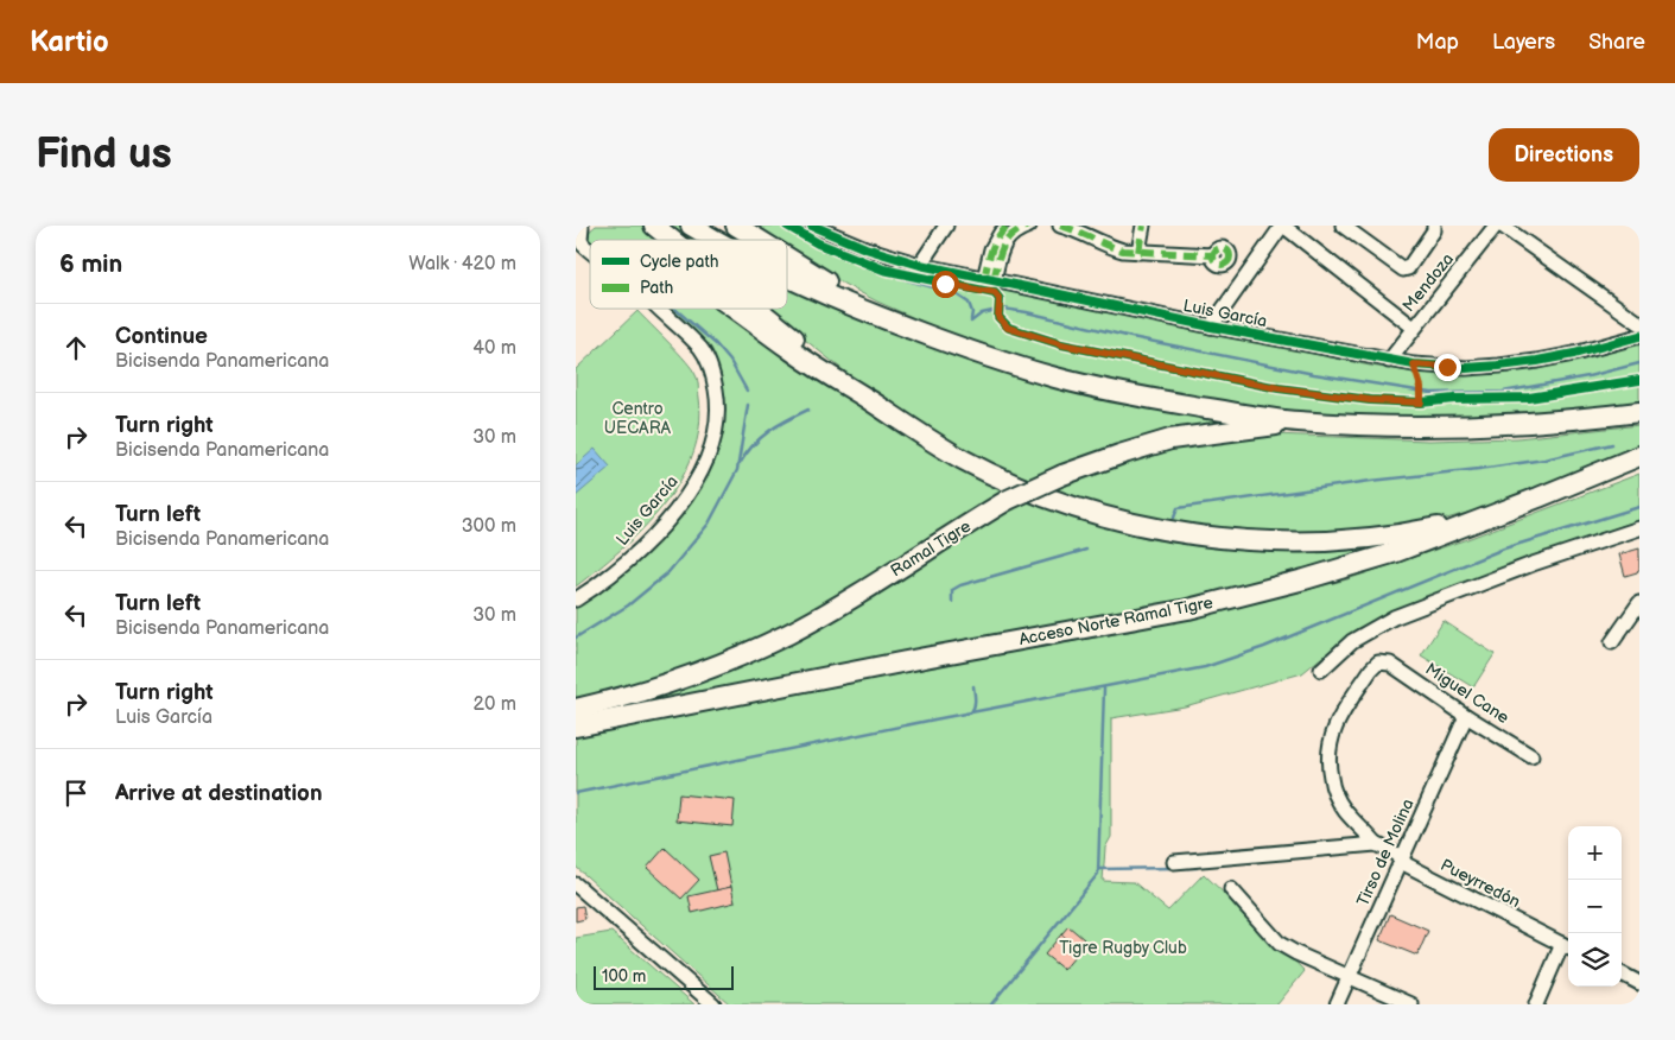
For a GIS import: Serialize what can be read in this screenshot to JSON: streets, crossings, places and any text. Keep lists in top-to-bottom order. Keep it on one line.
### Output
{"streets":{"highway":["Ramal Tigre","Acceso Norte Ramal Tigre"],"street":["Mendoza","Luis García","Miguel Cane","Tirso de Molina","Pueyrredón"]},"crossings":[["Mendoza","Luis García"],["Miguel Cane","Tirso de Molina"],["Miguel Cane","Pueyrredón"],["Tirso de Molina","Pueyrredón"]],"parks":["Centro UECARA","Tigre Rugby Club"],"legend":["Cycle path","Path"],"scale_bar":"100 m","page":{"header":"Kartio","nav":["Map","Layers","Share"],"buttons":"Directions","title":"Find us","heading":["6 min","Walk · 420 m"],"list":[["Continue","Bicisenda Panamericana","40 m"],["Turn right","Bicisenda Panamericana","30 m"],["Turn left","Bicisenda Panamericana","300 m"],["Turn left","Bicisenda Panamericana","30 m"],["Turn right","Luis García","20 m"],"Arrive at destination"],"map_buttons":["+","−"],"scale":"100 m"}}
